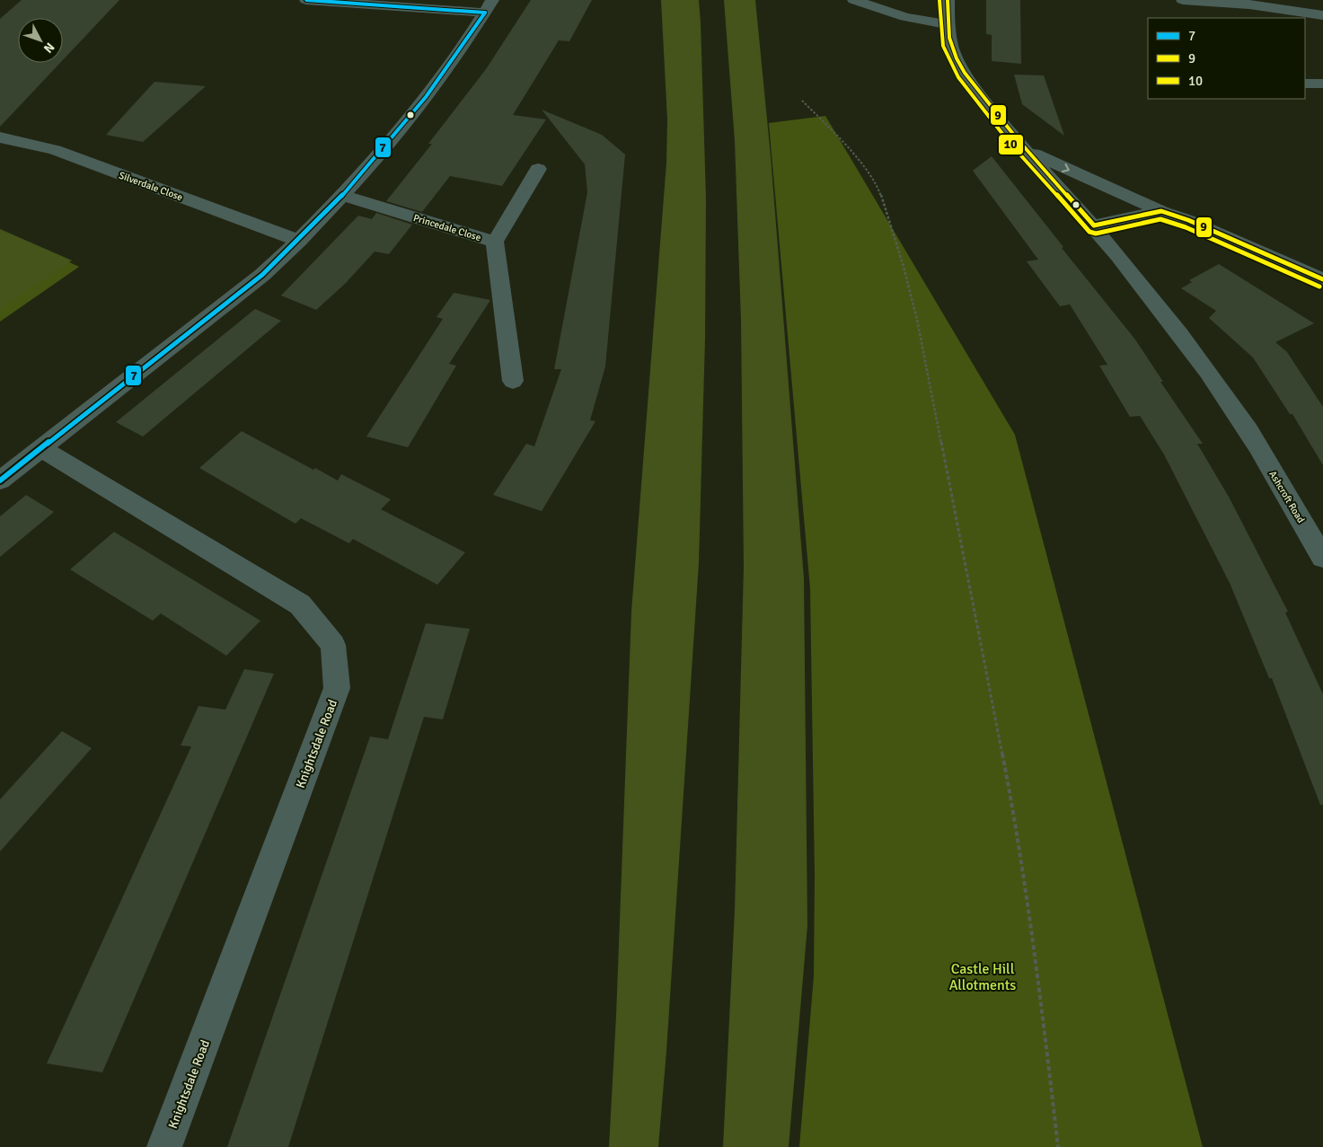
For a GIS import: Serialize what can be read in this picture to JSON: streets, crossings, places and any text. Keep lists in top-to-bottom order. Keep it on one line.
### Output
{"streets":{"street":["Silverdale Close","Princedale Close","Ashcroft Road","Knightsdale Road"]},"parks":["Castle Hill Allotments"],"lines":["transit line 7","transit line 9","transit line 10"],"legend":["7","9","10"],"north":"bottom right"}
